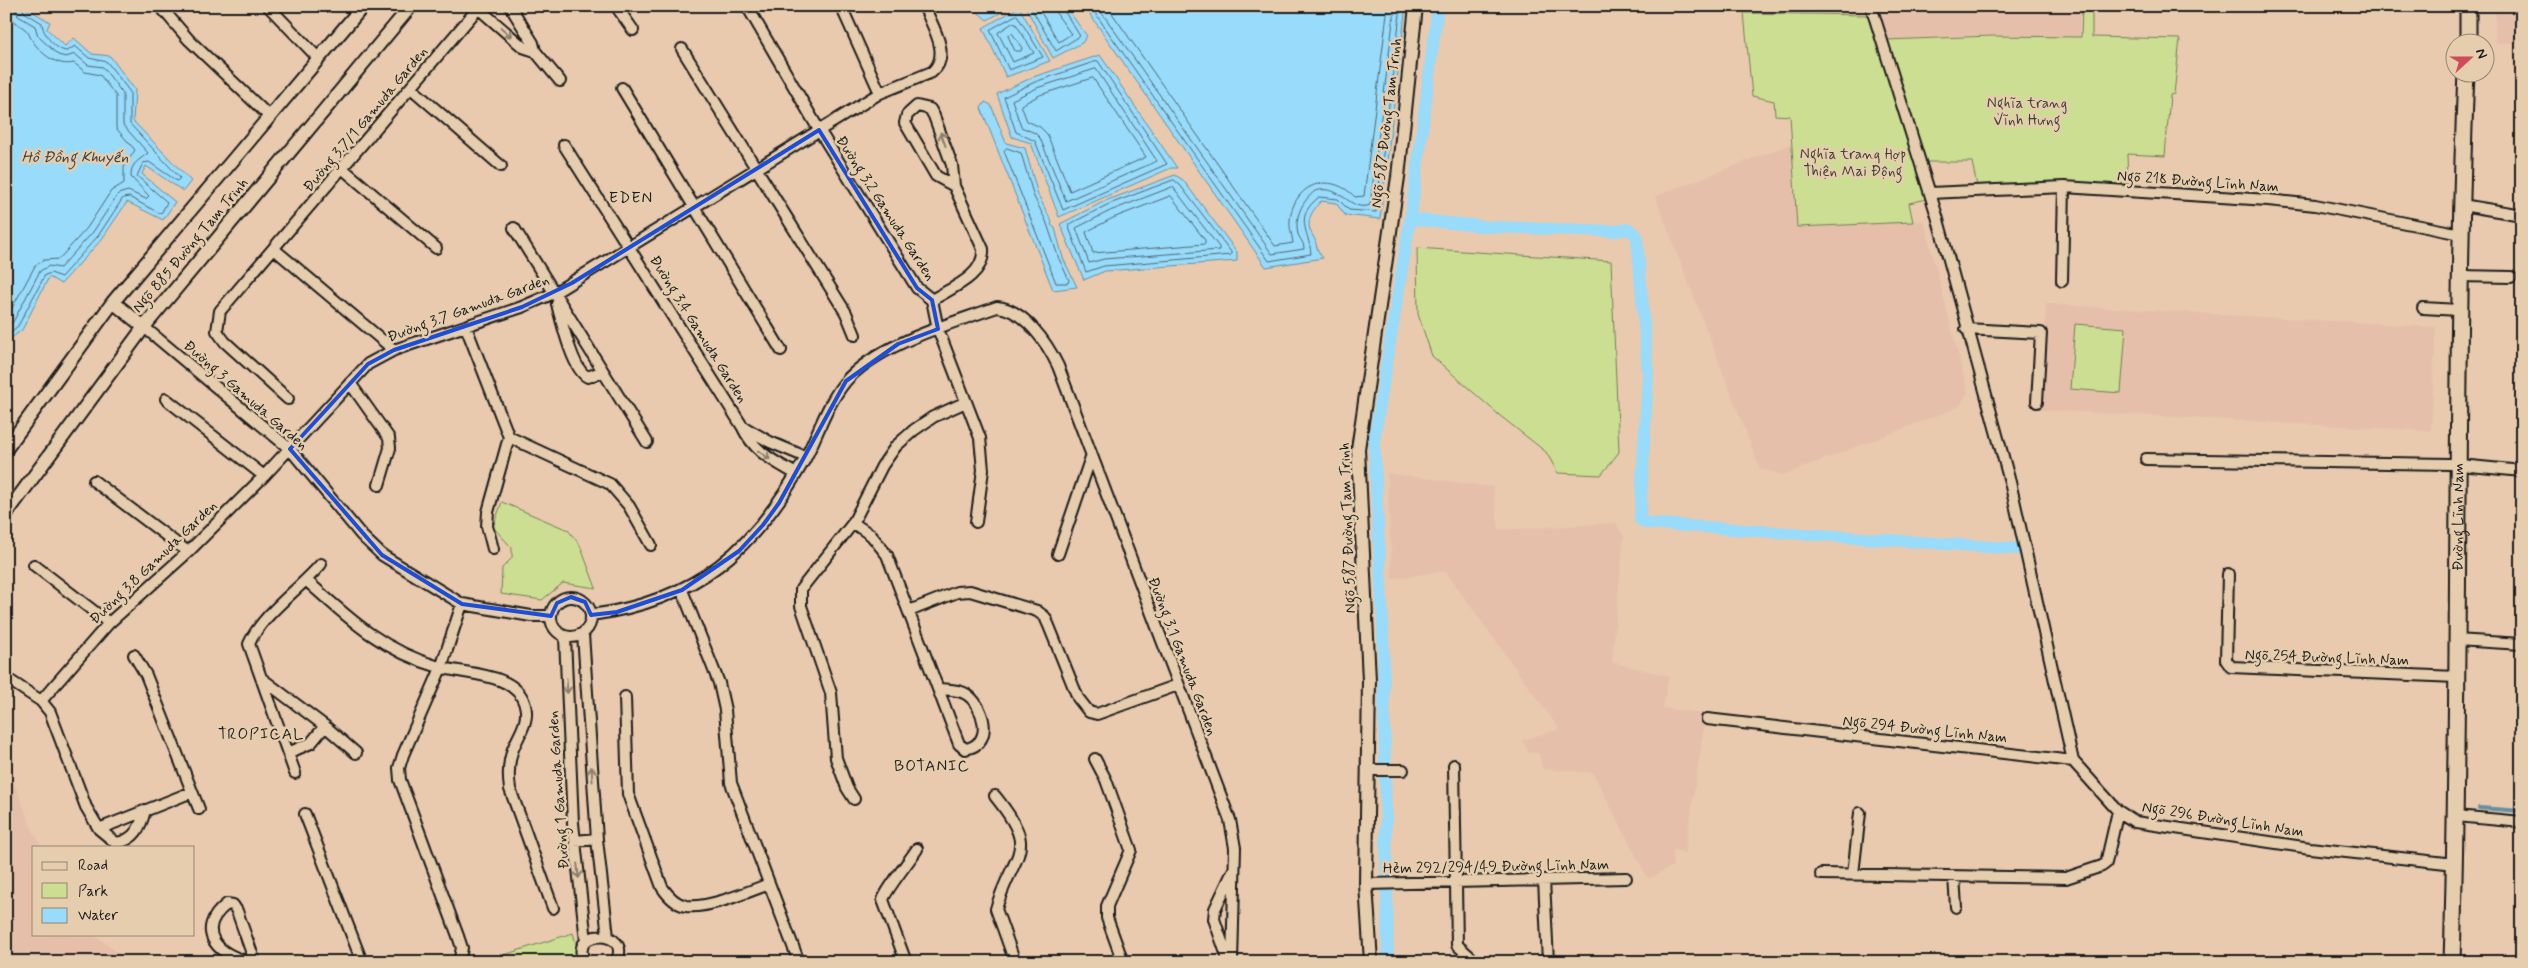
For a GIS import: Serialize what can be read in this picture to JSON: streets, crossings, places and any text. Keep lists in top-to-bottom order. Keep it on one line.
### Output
{"streets":{"main road":["Đường Lĩnh Nam"],"street":["Đường 3.7/1 Gamuda Garden","Ngõ 587 Đường Tam Trinh","Ngõ 218 Đường Lĩnh Nam","Đường 3.2 Gamuda Garden","Ngõ 885 Đường Tam Trinh","Đường 3.7 Gamuda Garden","Đường 3.4 Gamuda Garden","Đường 3 Gamuda Garden","Đường 3.8 Gamuda Garden","Đường 3.1 Gamuda Garden","Ngõ 254 Đường Lĩnh Nam","Ngõ 294 Đường Lĩnh Nam","Đường 1 Gamuda Garden","Ngõ 296 Đường Lĩnh Nam","Hẻm 292/294/49 Đường Lĩnh Nam"]},"crossings":[["Ngõ 587 Đường Tam Trinh","Hẻm 292/294/49 Đường Lĩnh Nam"],["Ngõ 218 Đường Lĩnh Nam","Đường Lĩnh Nam"],["Đường 3.2 Gamuda Garden","Đường 3.7 Gamuda Garden"],["Đường 3.2 Gamuda Garden","Đường 3.1 Gamuda Garden"],["Ngõ 885 Đường Tam Trinh","Đường 3 Gamuda Garden"],["Đường 3.7 Gamuda Garden","Đường 3.4 Gamuda Garden"],["Đường 3.7 Gamuda Garden","Đường 3 Gamuda Garden"],["Đường 3.7 Gamuda Garden","Đường 3.8 Gamuda Garden"],["Đường 3 Gamuda Garden","Đường 3.8 Gamuda Garden"],["Đường 3 Gamuda Garden","Đường 1 Gamuda Garden"],["Đường Lĩnh Nam","Ngõ 254 Đường Lĩnh Nam"],["Đường Lĩnh Nam","Ngõ 296 Đường Lĩnh Nam"]],"districts":["EDEN","TROPICAL","BOTANIC"],"water":["Hồ Đồng Khuyến"],"parks":["Nghĩa trang Vĩnh Hưng","Nghĩa trang Hợp Thiện Mai Động"],"legend":["Road","Park","Water"],"north":"right"}
